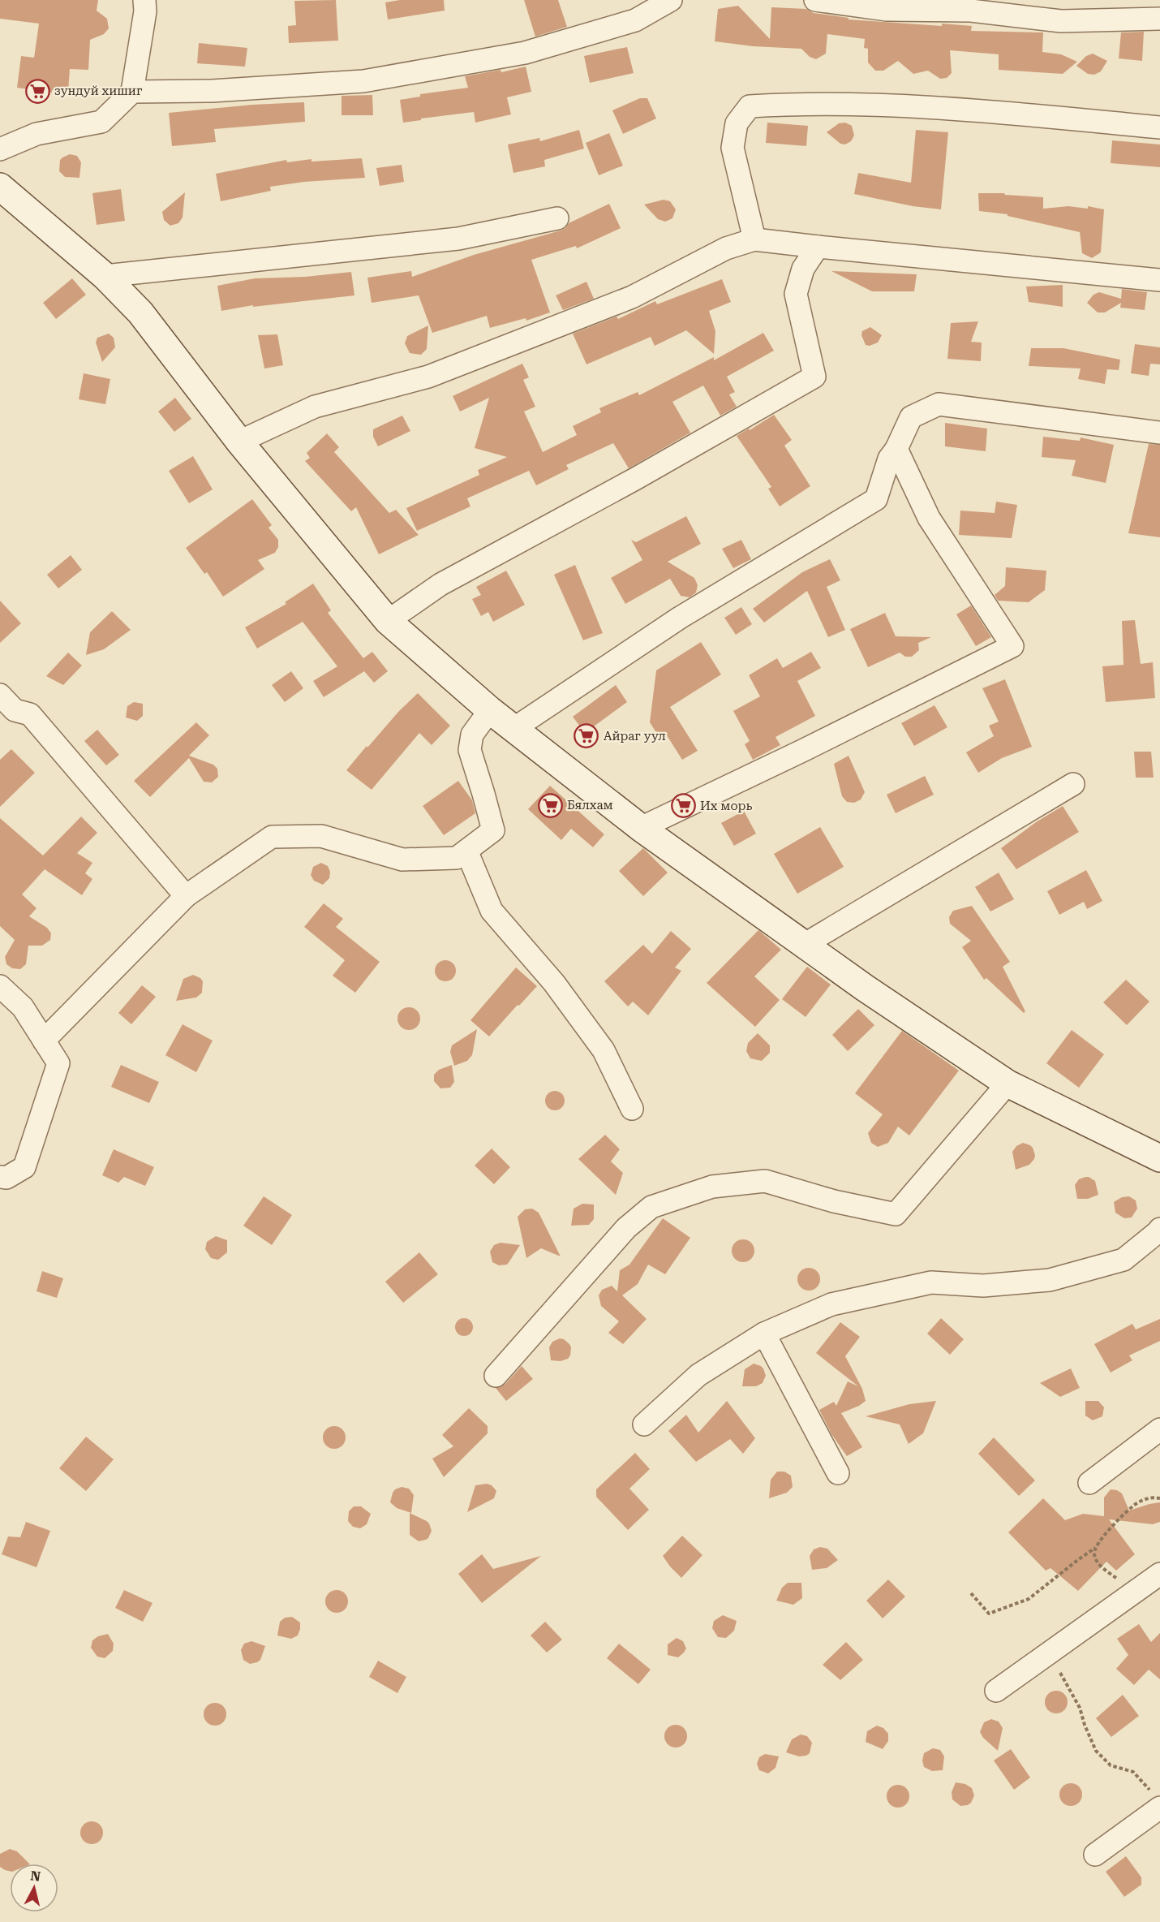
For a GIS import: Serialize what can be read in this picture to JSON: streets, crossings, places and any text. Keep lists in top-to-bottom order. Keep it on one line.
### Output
{"places":{"supermarket":["зундуй хишиг","Айраг уул","Бялхам","Их морь"]},"north":"top"}
